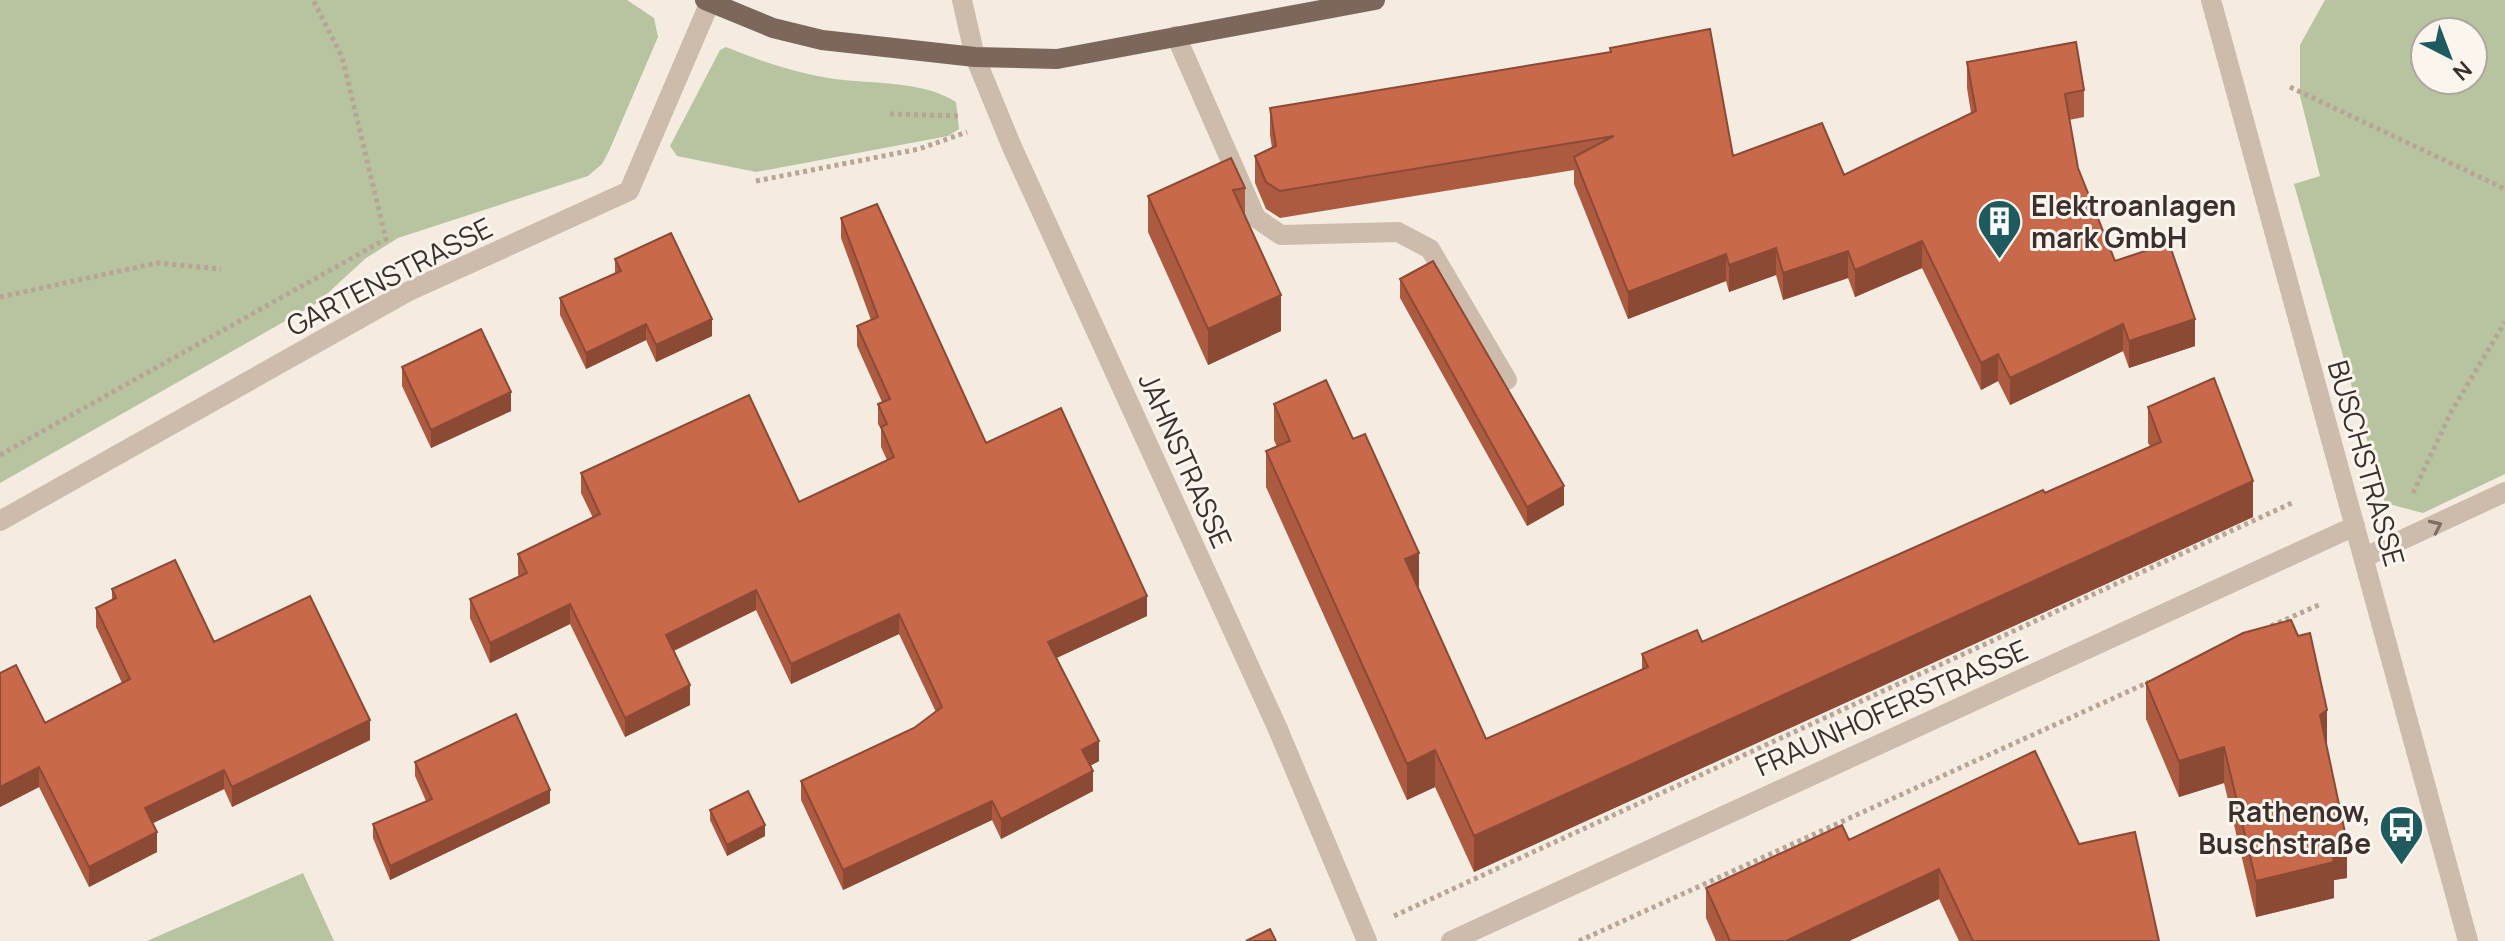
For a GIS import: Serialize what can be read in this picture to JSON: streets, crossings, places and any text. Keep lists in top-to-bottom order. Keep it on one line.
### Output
{"streets":{"street":["GARTENSTRASSE","JAHNSTRASSE","BUSCHSTRASSE","FRAUNHOFERSTRASSE"]},"crossings":[["BUSCHSTRASSE","FRAUNHOFERSTRASSE"]],"places":{"building":["Elektroanlagen mark GmbH"],"bus stop":["Rathenow, Buschstraße"]},"north":"bottom right"}
